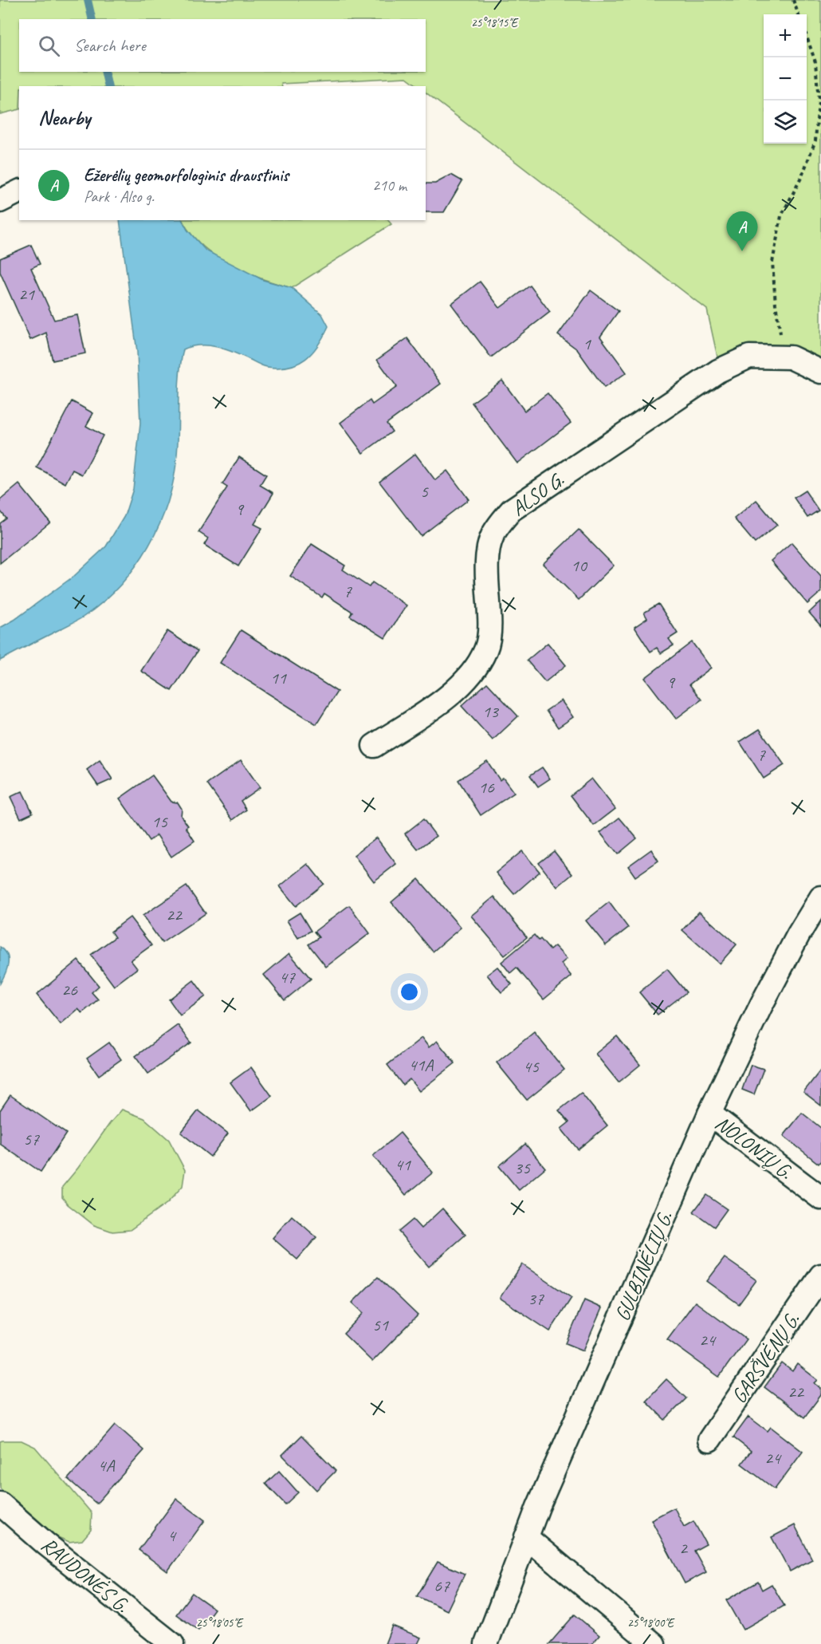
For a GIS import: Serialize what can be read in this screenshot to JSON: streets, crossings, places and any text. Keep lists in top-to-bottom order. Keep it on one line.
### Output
{"streets":{"street":["ALSO G.","NOLONIŲ G.","GULBINĖLIŲ G.","GARŠVĖNŲ G.","RAUDONĖS G."]},"crossings":[["NOLONIŲ G.","GULBINĖLIŲ G."]],"house_numbers":["21","1","5","9","10","7","11","9","13","7","16","15","22","47","26","41A","45","57","41","35","37","51","24","22","24","4A","4","2","67"],"page":{"map_buttons":["+","−"],"search":"Search here","heading":"Nearby","list":[{"mark":"A","name":"Ežerėlių geomorfologinis draustinis","note":"Park · Also g.","value":"210 m"}],"pins":"A"},"coordinates":["25°18'15\"E","25°18'05\"E","25°18'00\"E"]}
